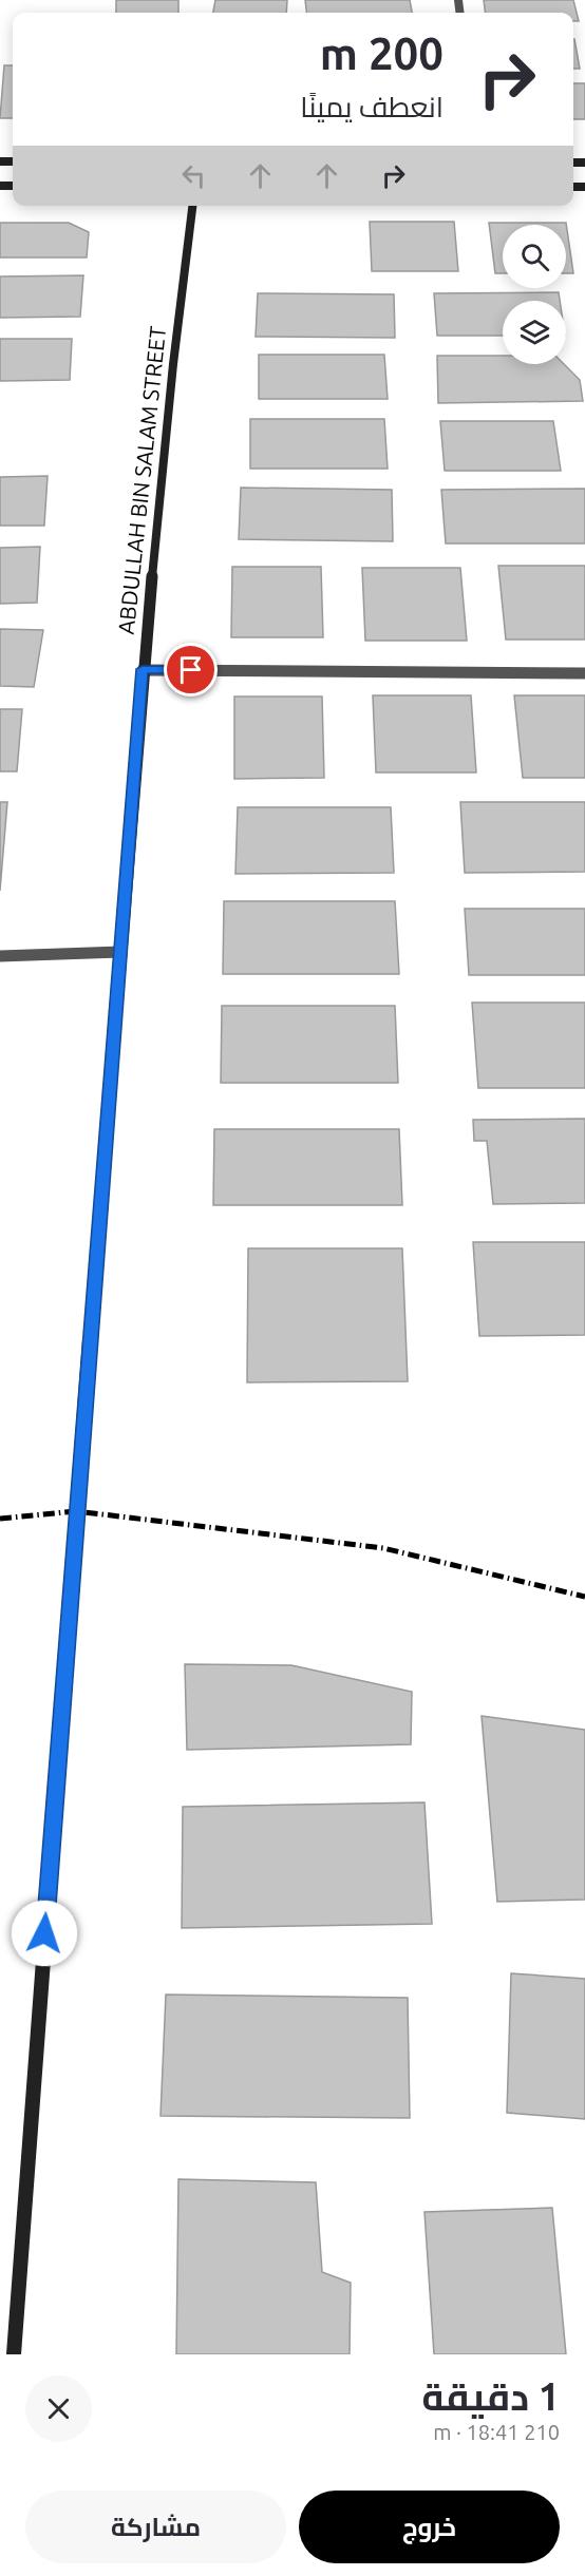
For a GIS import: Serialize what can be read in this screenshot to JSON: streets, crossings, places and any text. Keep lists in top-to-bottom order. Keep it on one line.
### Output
{"streets":{"street":["ABDULLAH BIN SALAM STREET"]},"page":{"turn":["200 m","انعطف يمينًا"],"heading":["1 دقيقة","210 m · 18:41"],"buttons":["خروج","مشاركة"]}}
